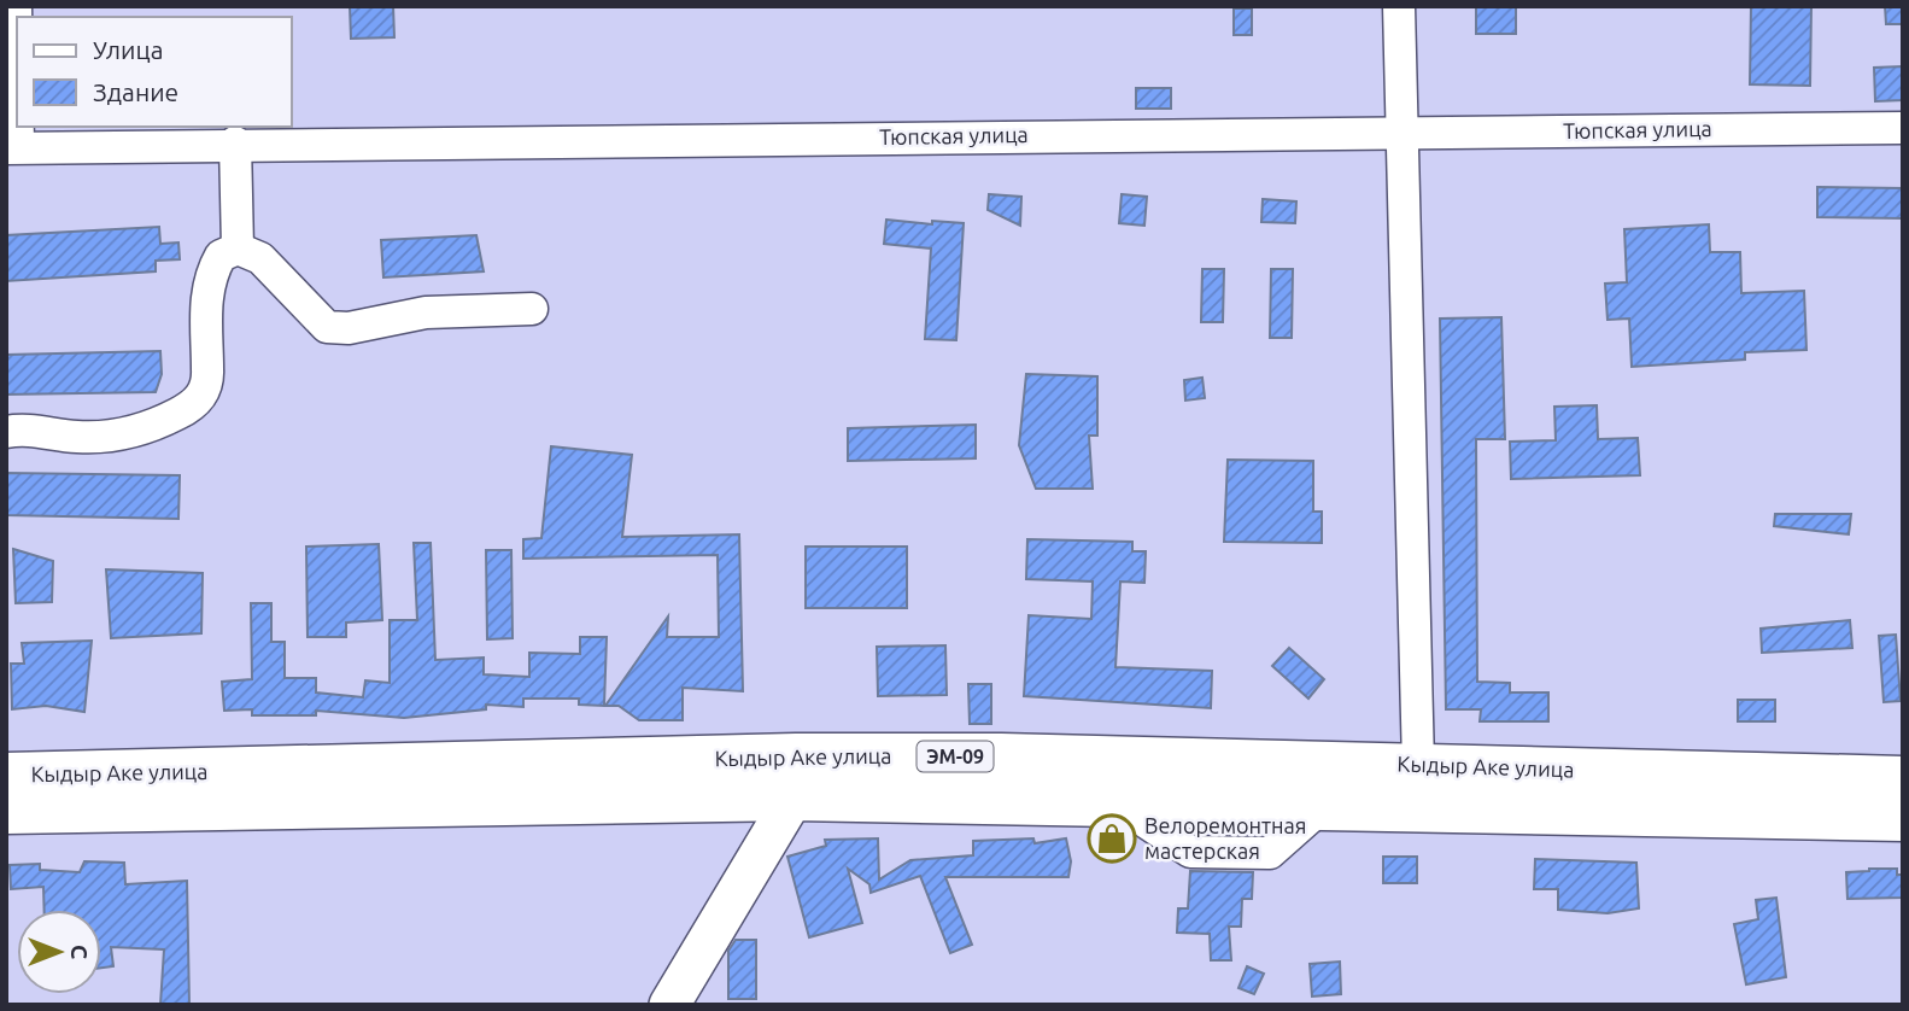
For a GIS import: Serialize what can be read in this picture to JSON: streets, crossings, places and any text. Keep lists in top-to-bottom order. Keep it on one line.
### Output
{"streets":{"highway":["ЭМ-09","Кыдыр Аке улица"],"street":["Тюпская улица"]},"places":{"shop":["Велоремонтная мастерская"]},"legend":["Улица","Здание"],"north":"right"}
